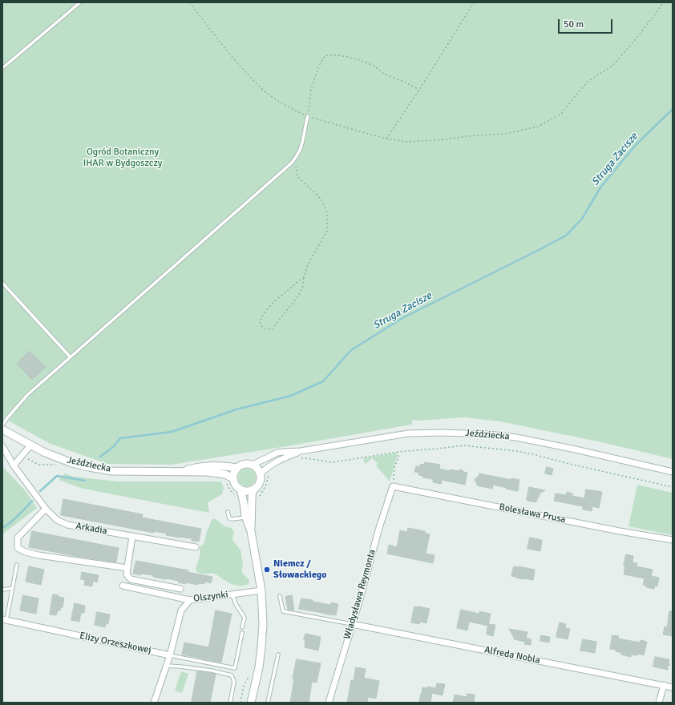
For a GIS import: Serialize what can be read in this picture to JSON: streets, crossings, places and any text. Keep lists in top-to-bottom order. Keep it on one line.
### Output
{"streets":{"street":["Jeździecka","Bolesława Prusa","Arkadia","Władysława Reymonta","Olszynki","Elizy Orzeszkowej","Alfreda Nobla"]},"crossings":[["Bolesława Prusa","Władysława Reymonta"],["Władysława Reymonta","Alfreda Nobla"]],"water":["Struga Zacisze"],"parks":["Ogród Botaniczny IHAR w Bydgoszczy"],"places":["Niemcz / Słowackiego"],"scale_bar":"50 m"}
